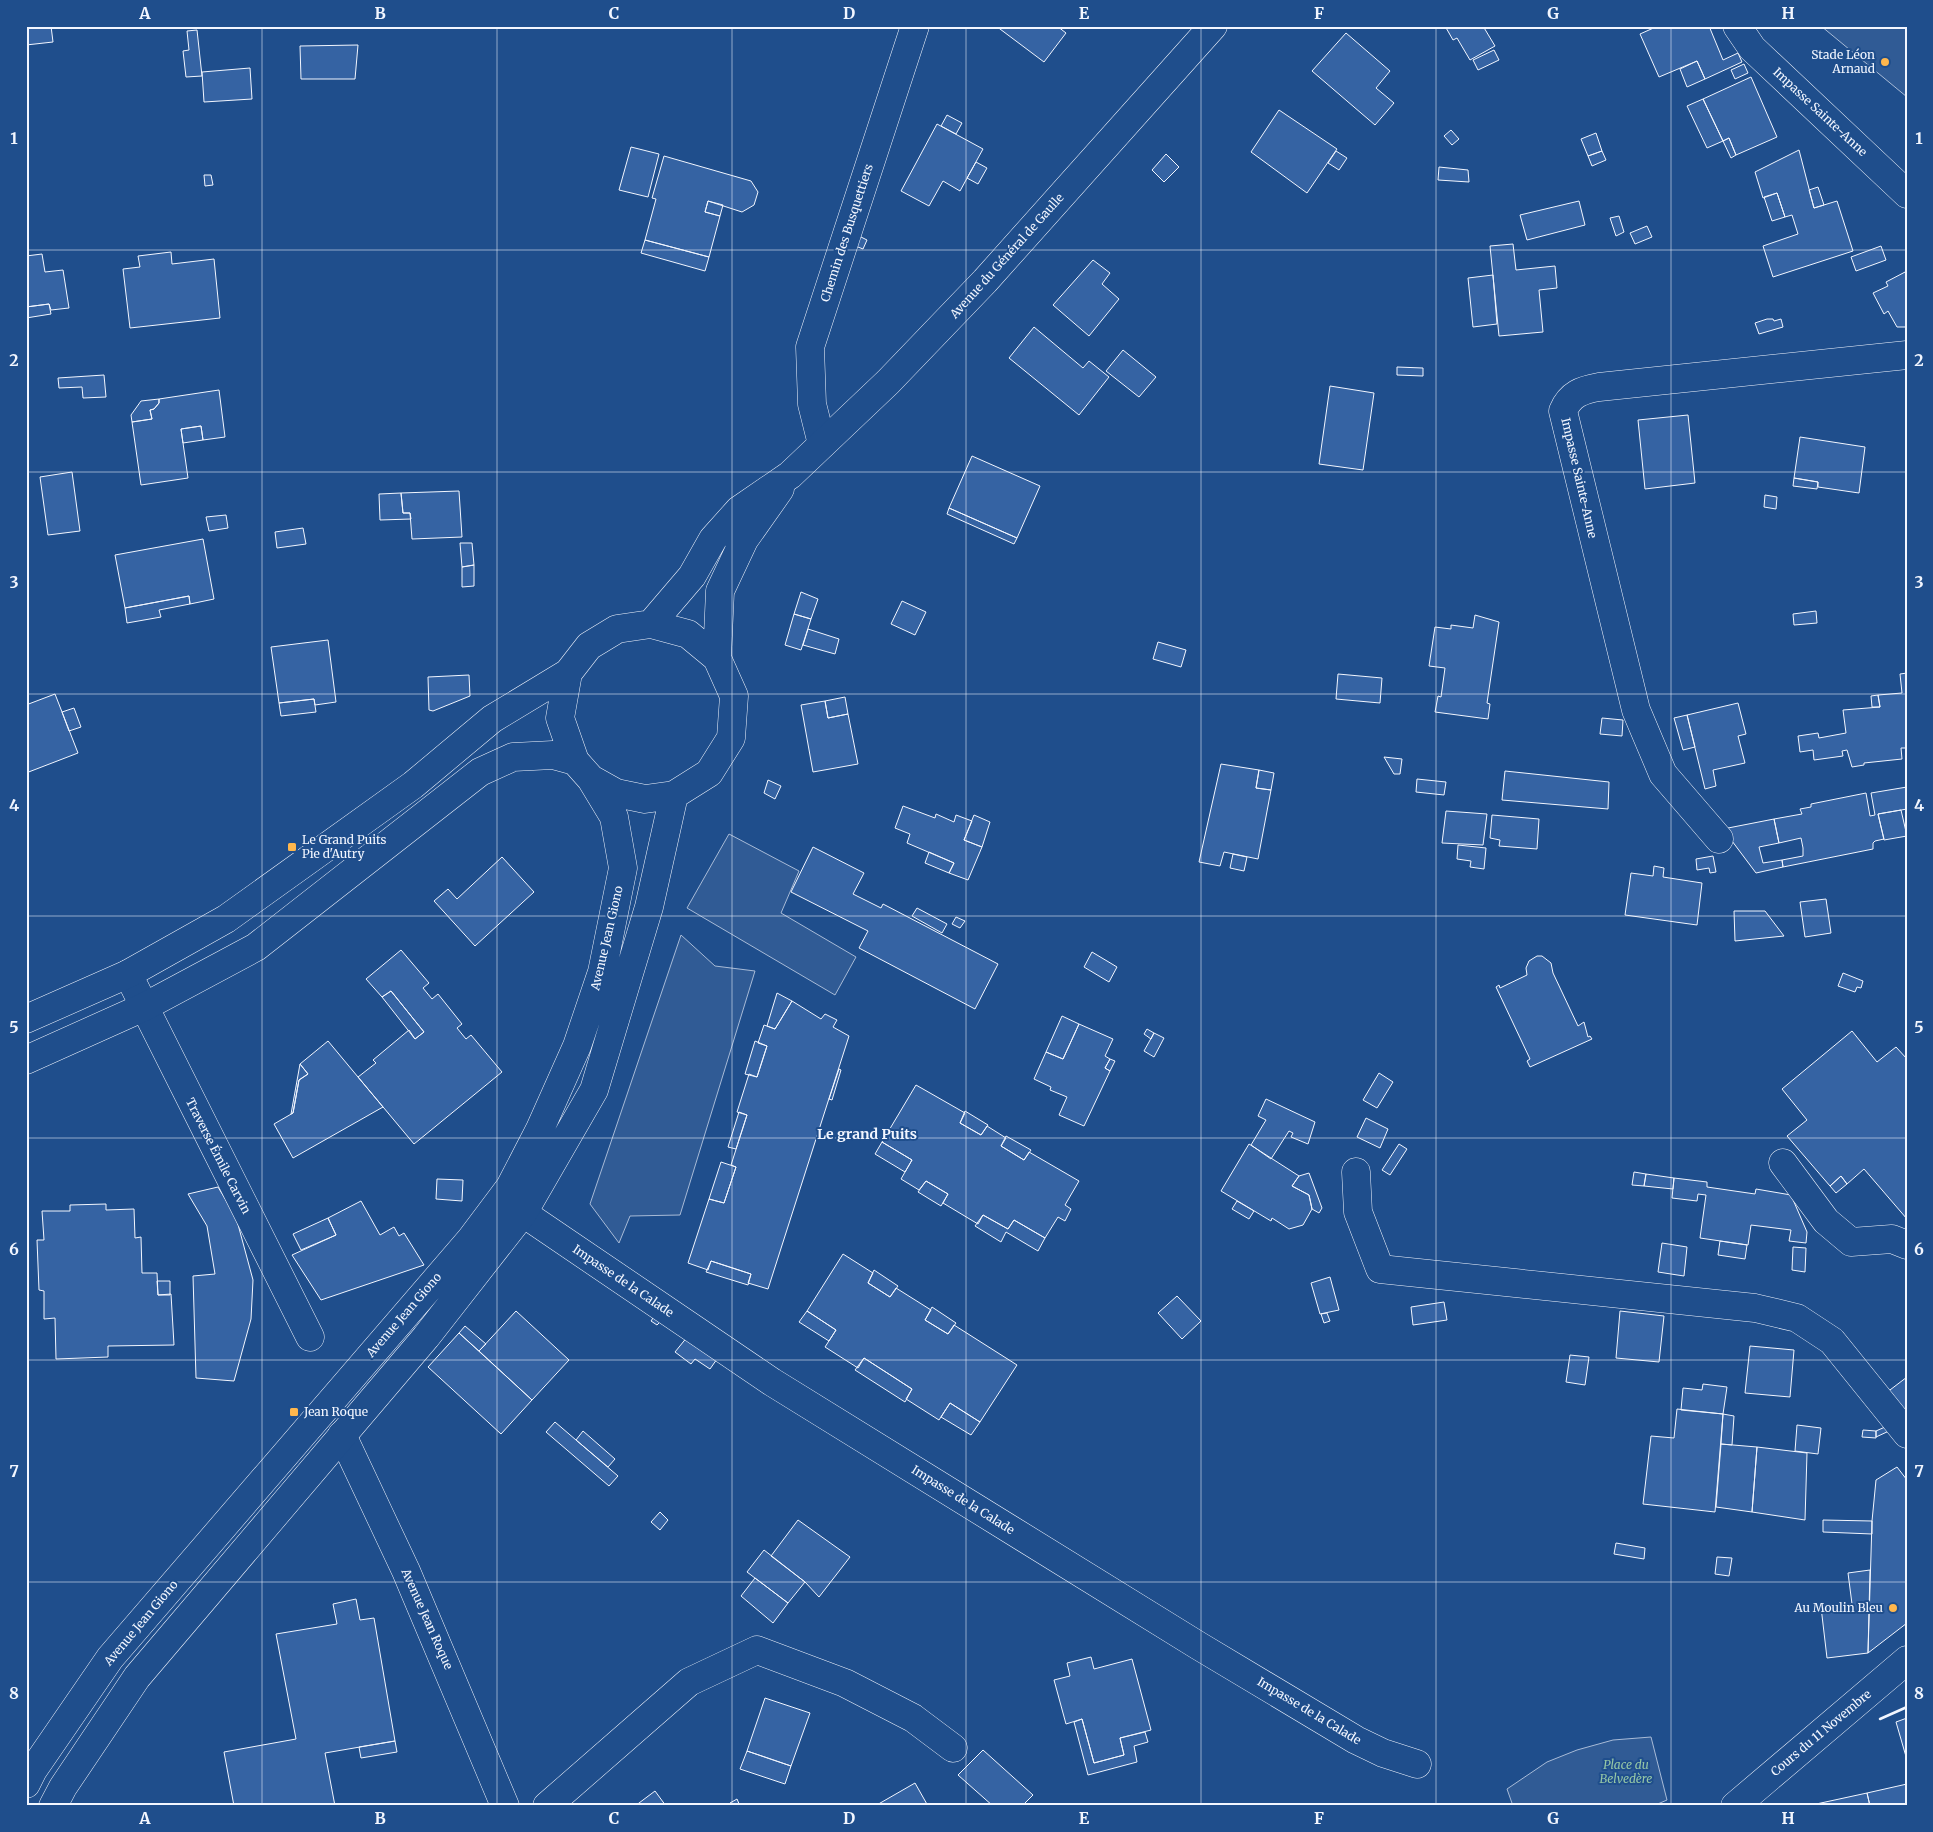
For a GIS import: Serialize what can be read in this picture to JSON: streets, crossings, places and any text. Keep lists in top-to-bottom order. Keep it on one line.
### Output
{"streets":{"street":["Impasse Sainte-Anne","Chemin des Busquettiers","Avenue du Général de Gaulle","Avenue Jean Giono","Traverse Émile Carvin","Impasse de la Calade","Avenue Jean Roque","Cours du 11 Novembre"]},"crossings":[["Chemin des Busquettiers","Avenue du Général de Gaulle"],["Avenue du Général de Gaulle","Avenue Jean Giono"]],"districts":["Le grand Puits"],"parks":["Place du Belvedère"],"places":{"other":["Stade Léon Arnaud","Au Moulin Bleu"],"transit":["Le Grand Puits Pie d'Autry","Jean Roque"]},"grid":{"columns":["A","B","C","D","E","F","G","H"],"rows":["1","2","3","4","5","6","7","8"]}}
